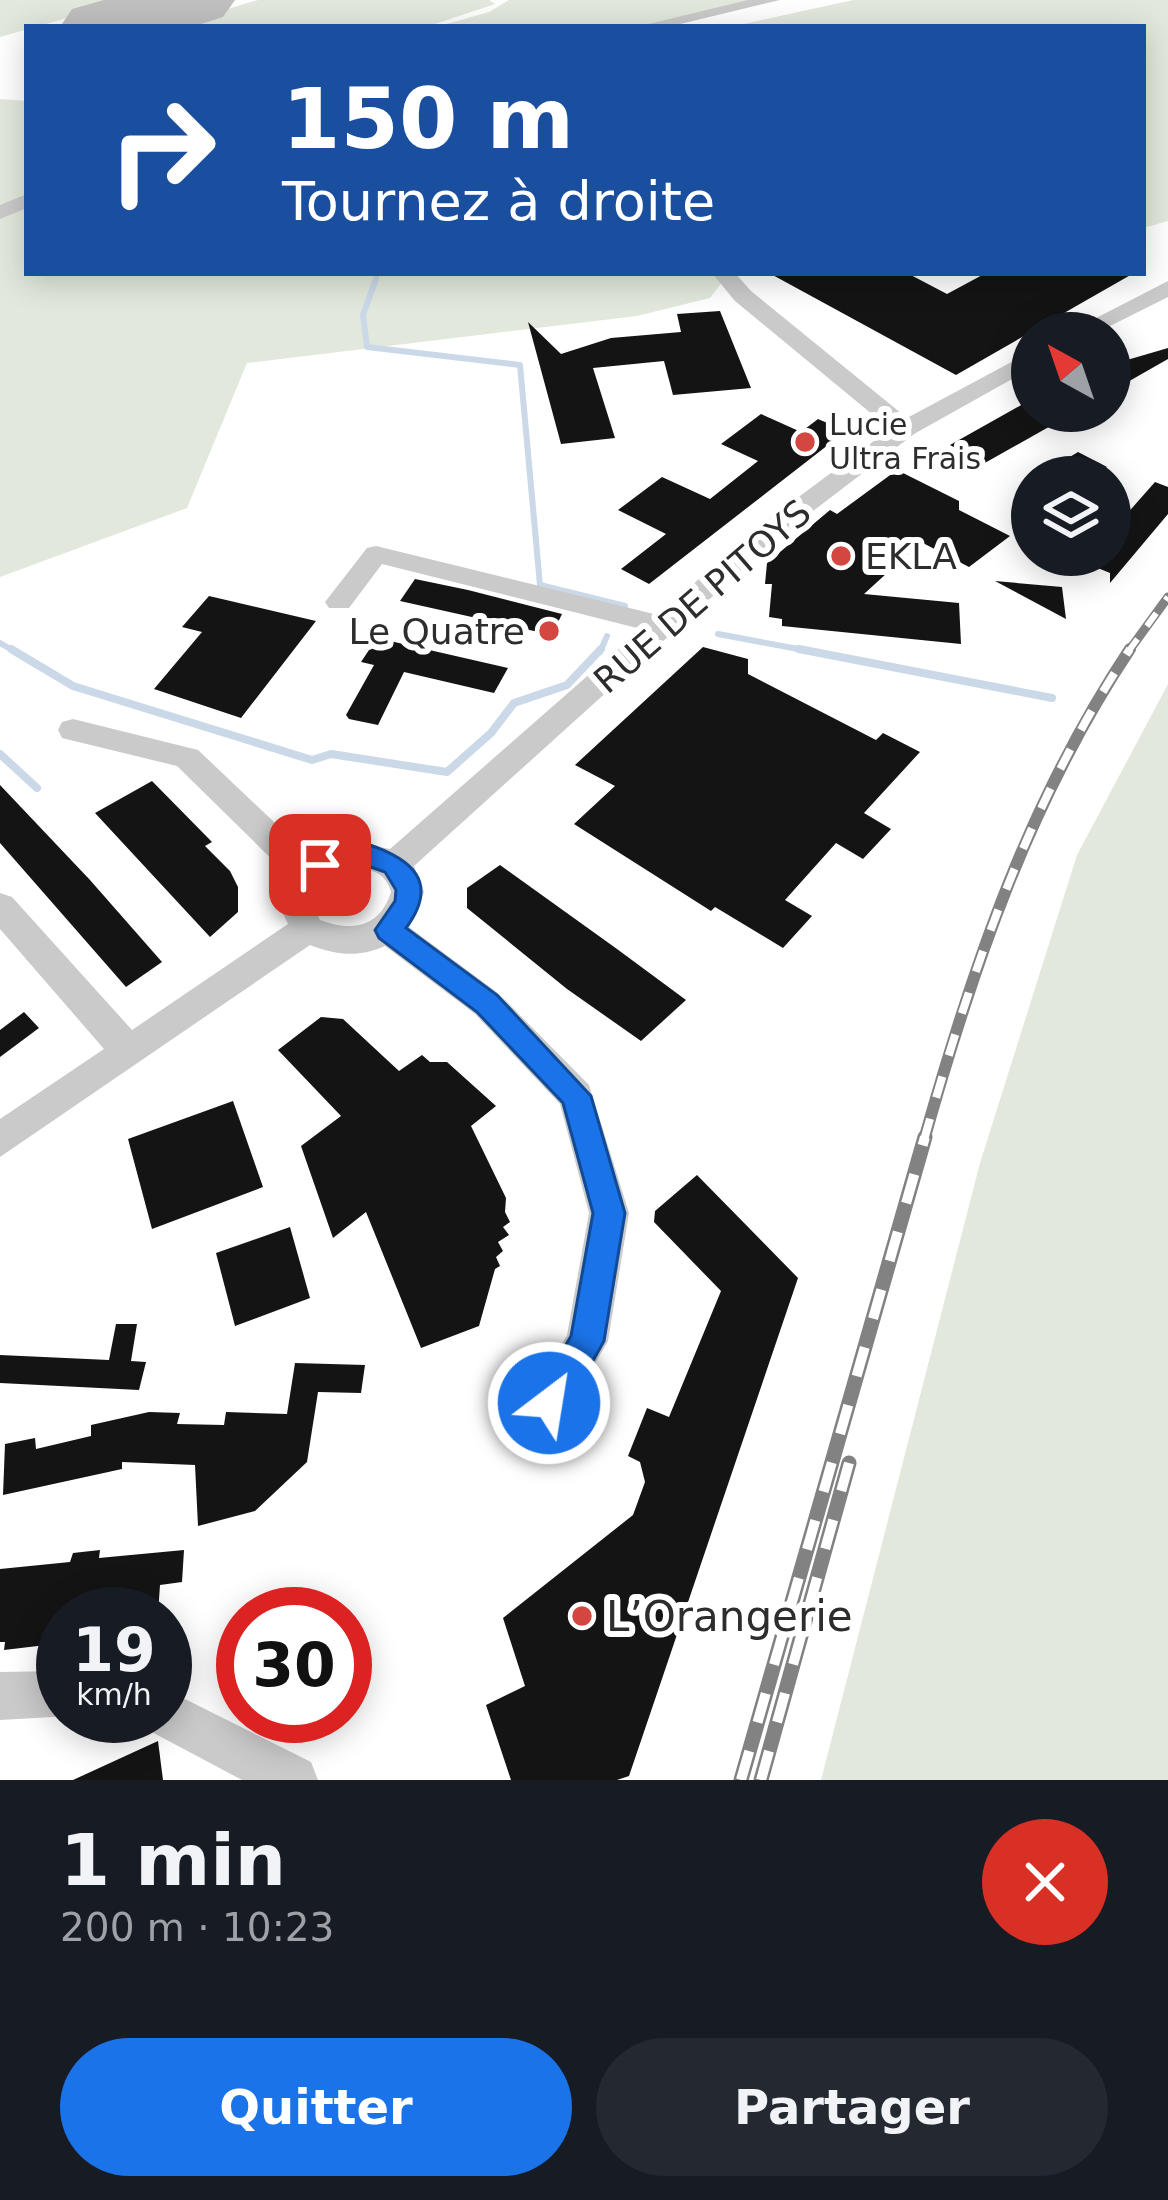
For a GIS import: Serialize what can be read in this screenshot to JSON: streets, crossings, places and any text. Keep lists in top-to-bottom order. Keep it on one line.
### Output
{"streets":{"street":["RUE DE PITOYS"]},"places":["Lucie Ultra Frais","EKLA","Le Quatre","L’Orangerie"],"north":"top left","page":{"turn":["150 m","Tournez à droite"],"speed":"19 km/h","limit":"30","heading":["1 min","200 m · 10:23"],"buttons":["Quitter","Partager"]}}
